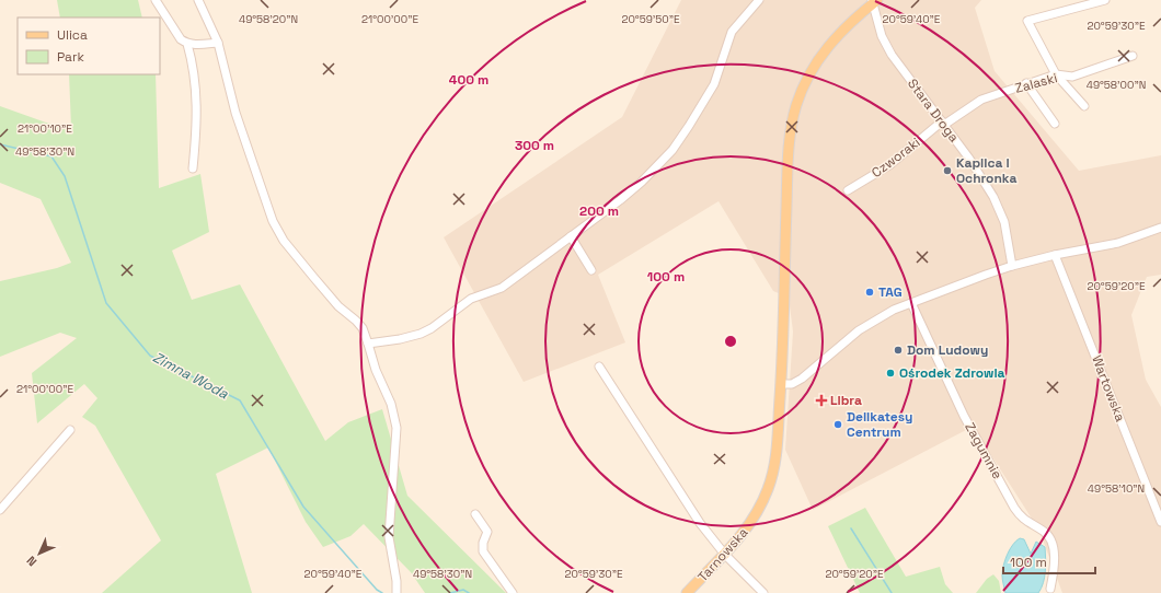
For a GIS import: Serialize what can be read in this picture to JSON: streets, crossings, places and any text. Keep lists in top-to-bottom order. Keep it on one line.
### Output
{"streets":{"main road":["Tarnowska"],"street":["Zalaski","Stara Droga","Czworaki","Wartowska","Zagumnie"]},"crossings":[["Zalaski","Stara Droga"],["Zalaski","Czworaki"],["Stara Droga","Czworaki"],["Stara Droga","Tarnowska"]],"water":["Zimna Woda"],"places":{"other":["Kaplica i Ochronka","TAG","Dom Ludowy","Ośrodek Zdrowia","Delikatesy Centrum"],"health":["Libra"]},"legend":["Ulica","Park"],"scale_bar":"100 m","north":"bottom left","coordinates":["49°58'20\"N","21°00'00\"E","20°59'50\"E","20°59'40\"E","20°59'30\"E","49°58'00\"N","21°00'10\"E","49°58'30\"N","20°59'20\"E","49°58'10\"N"],"rings":["400 m","300 m","200 m","100 m"]}
